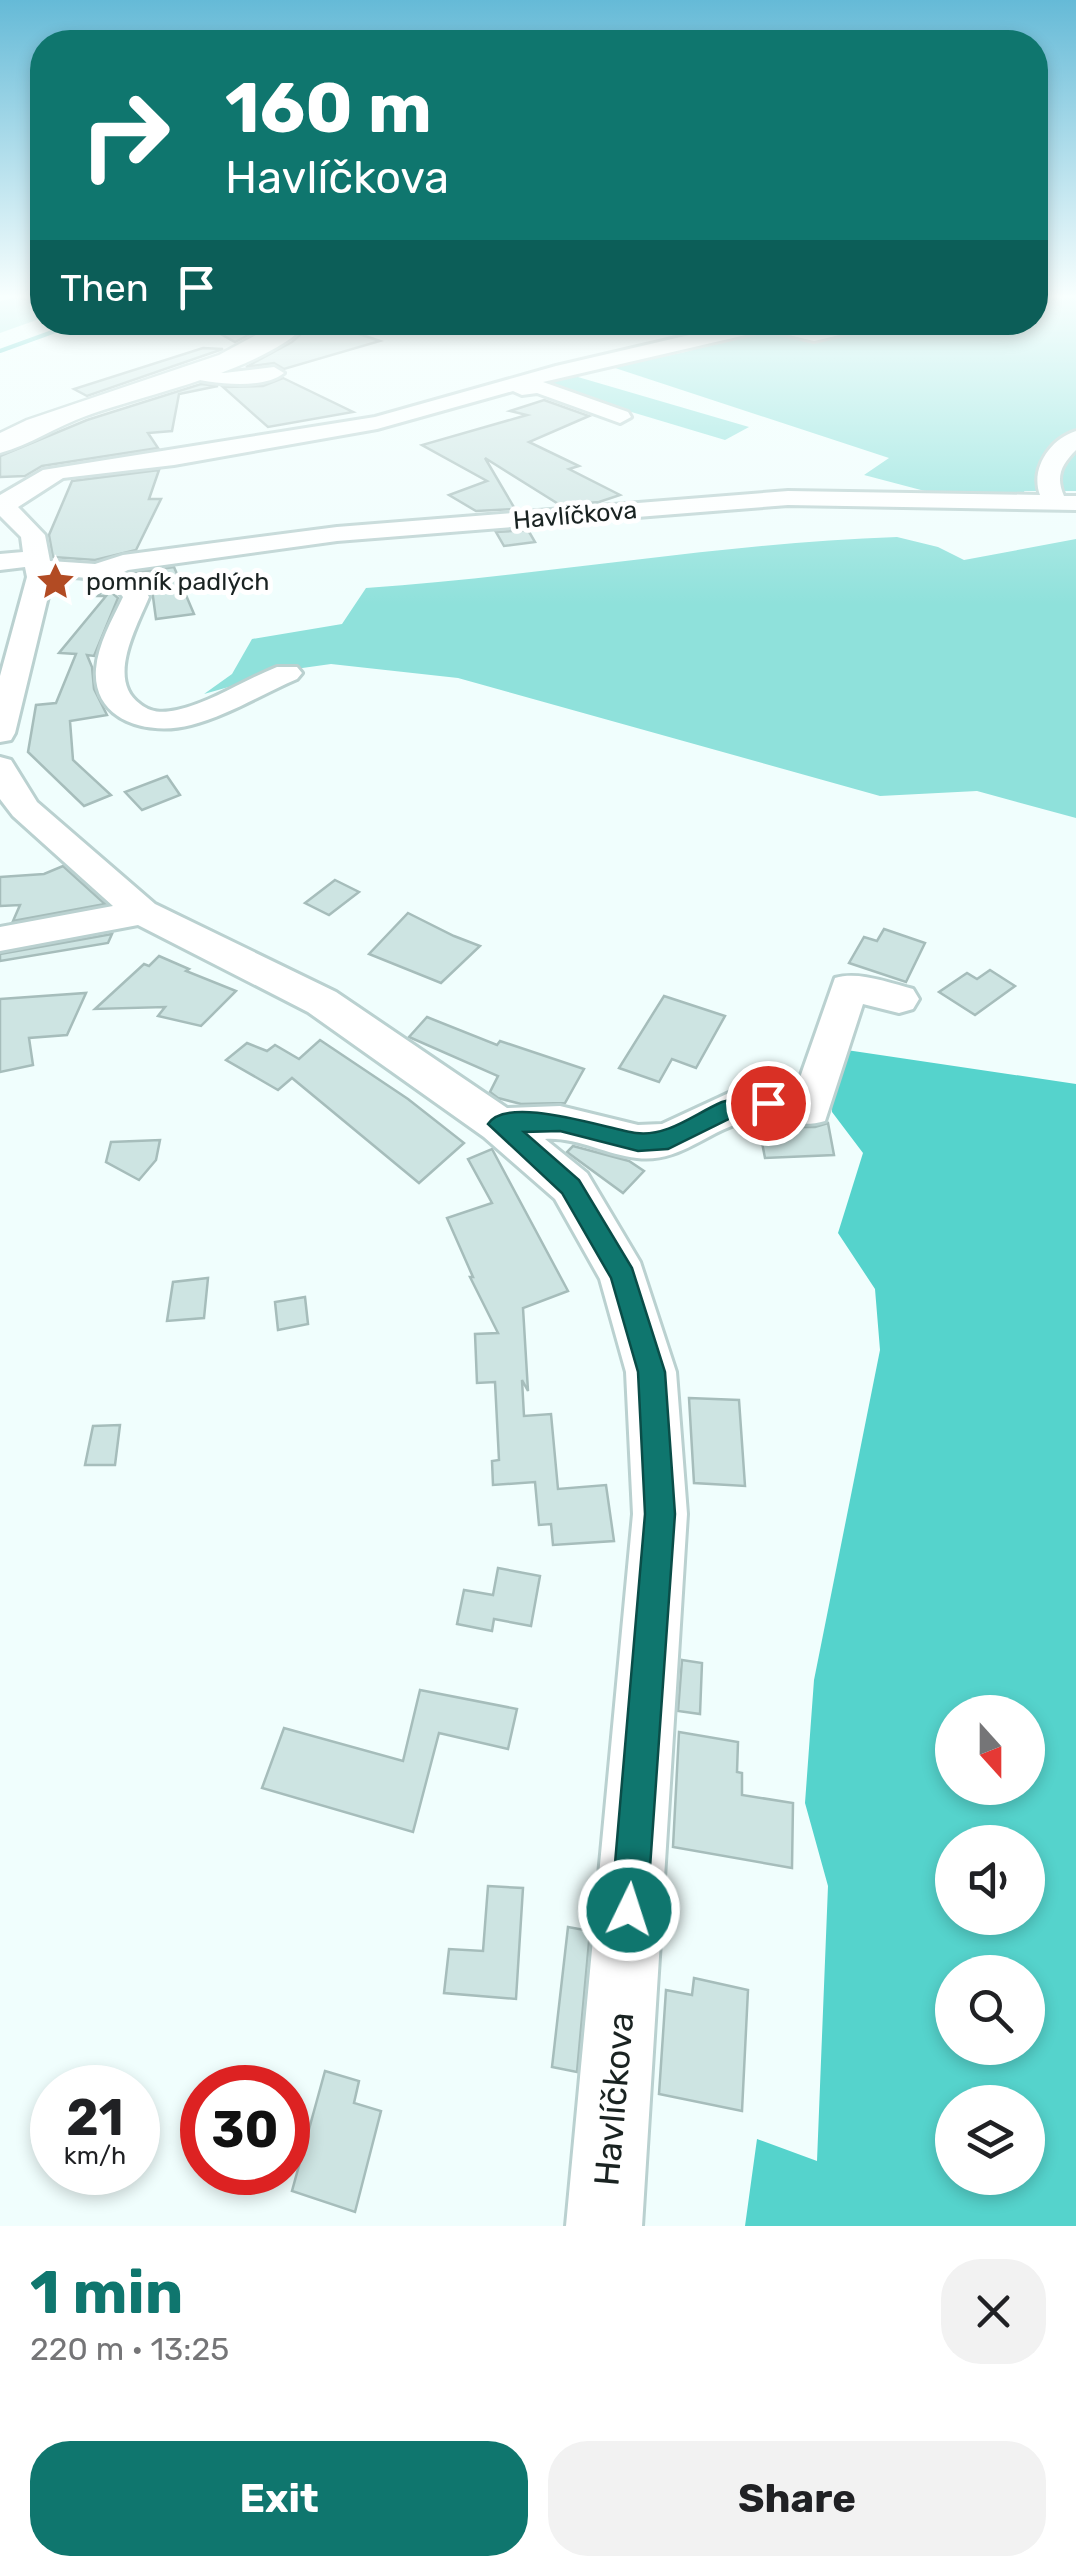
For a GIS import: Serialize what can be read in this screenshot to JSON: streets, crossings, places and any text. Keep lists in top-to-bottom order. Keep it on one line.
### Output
{"streets":{"street":["Havlíčkova"]},"places":{"place":["pomník padlých"]},"north":"bottom","page":{"turn":["160 m","Havlíčkova"],"then":"Then","speed":"21 km/h","limit":"30","heading":["1 min","220 m · 13:25"],"buttons":["Exit","Share"]}}
